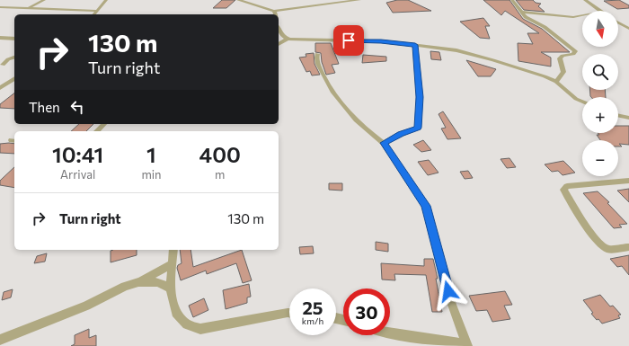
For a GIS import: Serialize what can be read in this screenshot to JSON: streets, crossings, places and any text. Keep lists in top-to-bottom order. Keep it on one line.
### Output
{"north":"bottom","page":{"map_buttons":["+","−"],"turn":["130 m","Turn right"],"then":"Then","eta":["10:41","Arrival","1","min","400","m"],"list":[{"name":"Turn right","value":"130 m"}],"speed":"25 km/h","limit":"30"}}
